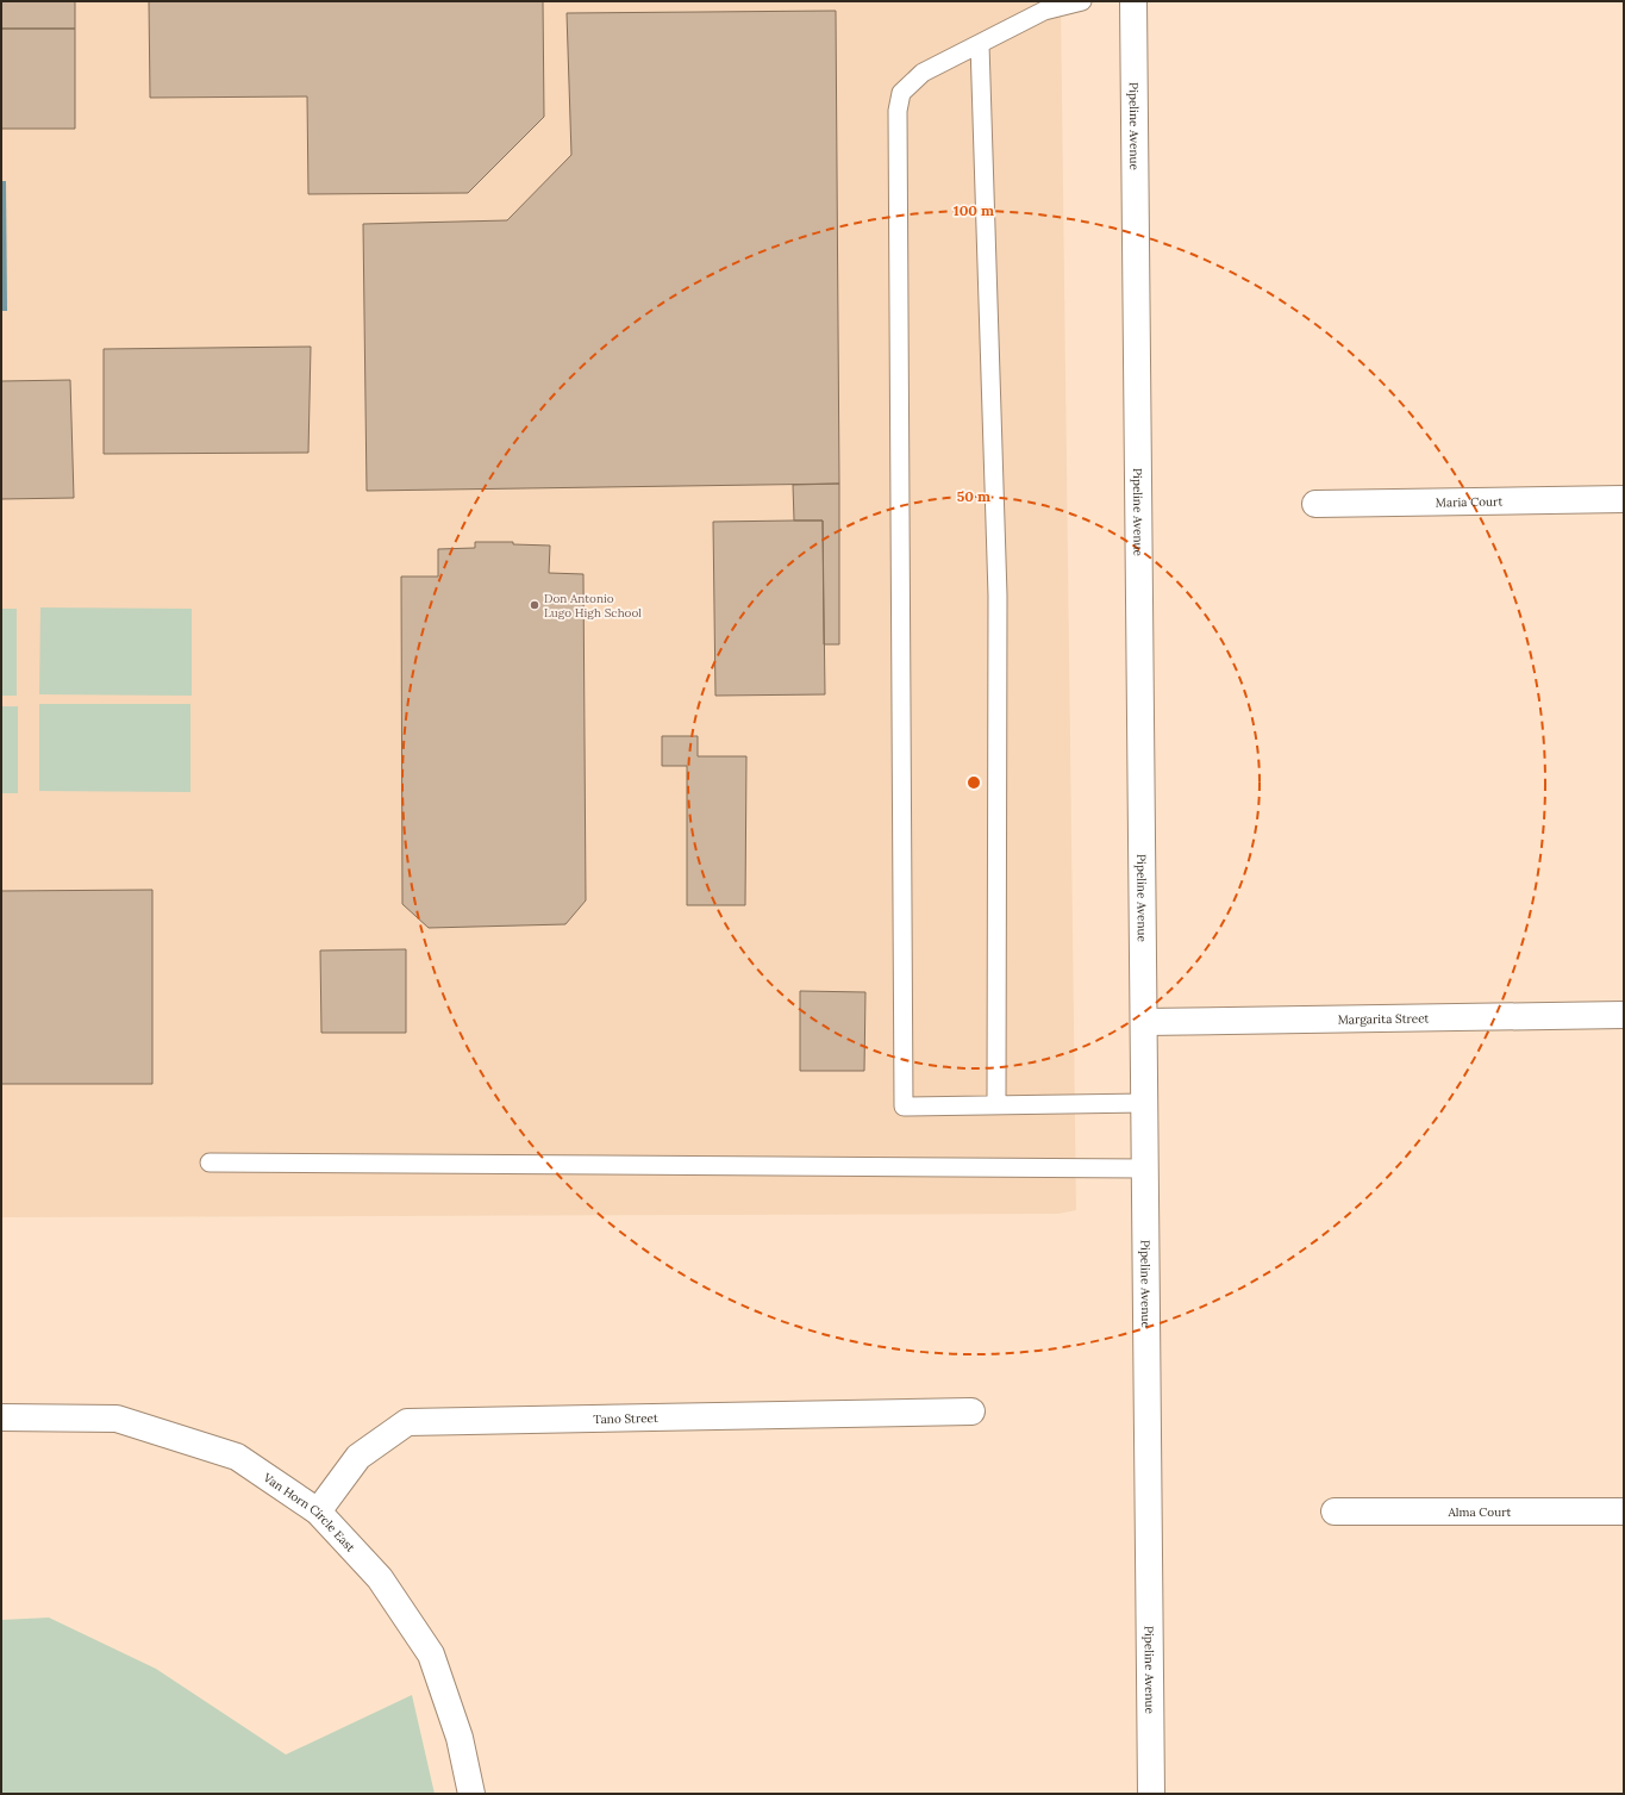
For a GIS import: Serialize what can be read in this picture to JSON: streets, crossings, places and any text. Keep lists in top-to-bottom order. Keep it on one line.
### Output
{"streets":{"street":["Pipeline Avenue","Maria Court","Margarita Street","Tano Street","Alma Court","Van Horn Circle East"]},"crossings":[["Pipeline Avenue","Margarita Street"],["Tano Street","Van Horn Circle East"]],"places":["Don Antonio Lugo High School"],"rings":["100 m","50 m"]}
